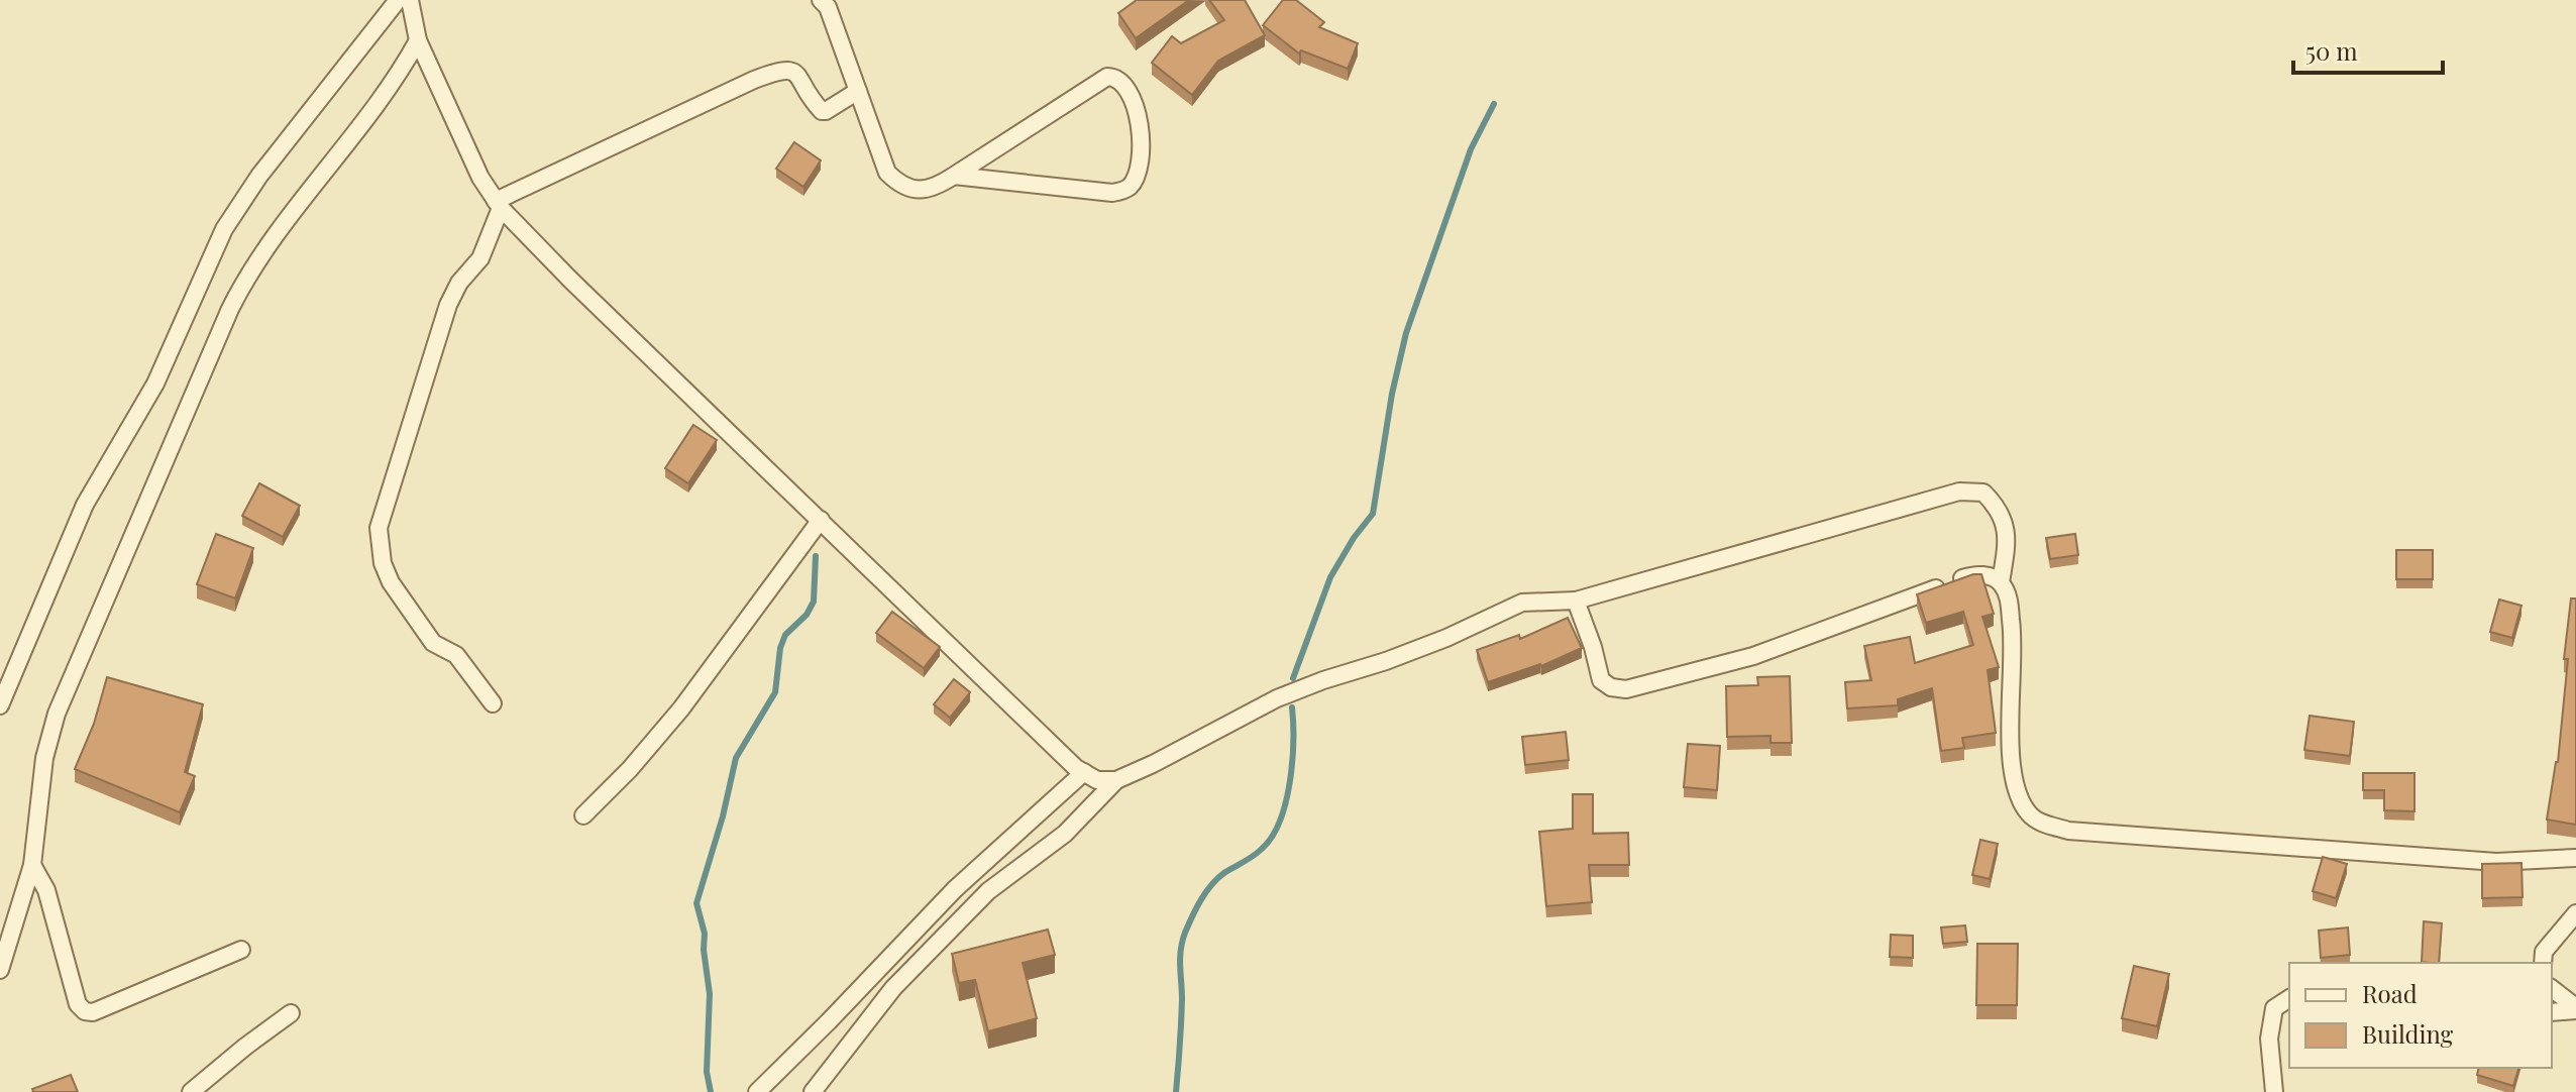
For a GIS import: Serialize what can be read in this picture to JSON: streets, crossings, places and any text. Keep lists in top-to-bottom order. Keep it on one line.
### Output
{"legend":["Road","Building"],"scale_bar":"50 m"}
